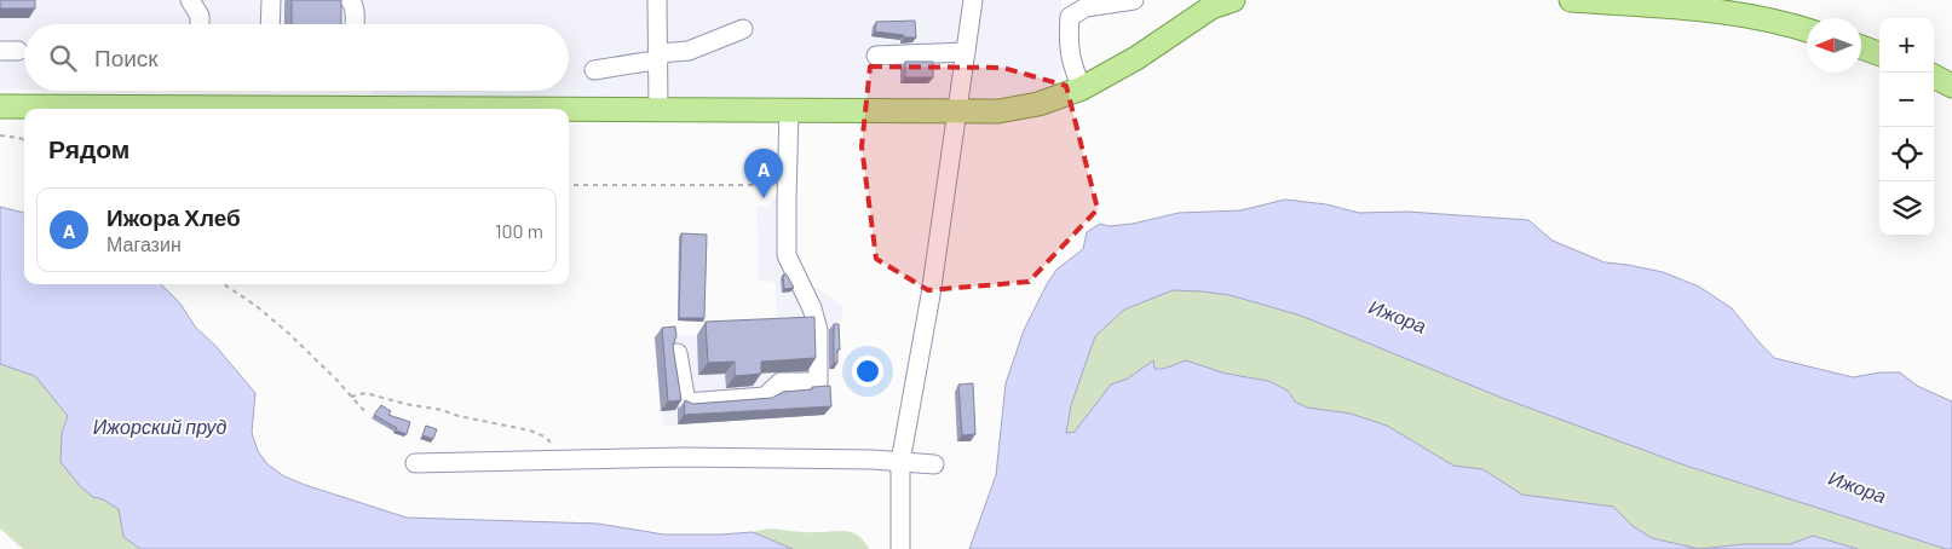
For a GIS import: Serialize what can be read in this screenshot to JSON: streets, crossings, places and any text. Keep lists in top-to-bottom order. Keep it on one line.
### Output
{"water":["Ижора","Ижорский пруд"],"north":"left","page":{"map_buttons":["+","−"],"search":"Поиск","heading":"Рядом","pins":"A","list":[{"mark":"A","name":"Ижора Хлеб","note":"Магазин","value":"100 m"}]}}
